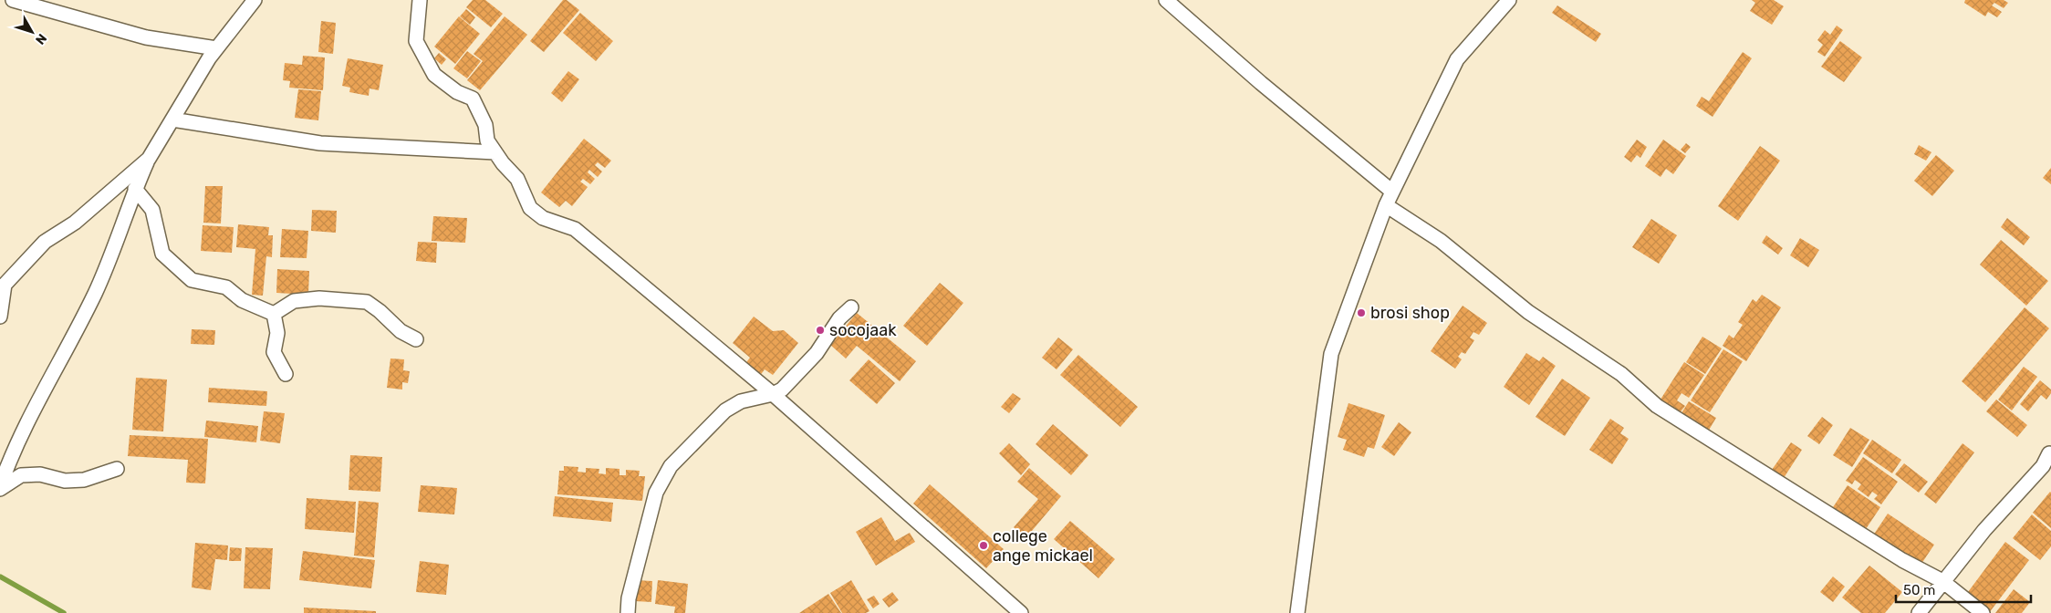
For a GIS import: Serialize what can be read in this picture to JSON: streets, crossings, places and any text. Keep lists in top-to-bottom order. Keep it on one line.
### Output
{"places":["brosi shop","socojaak","college ange mickael"],"scale_bar":"50 m","north":"bottom right"}
